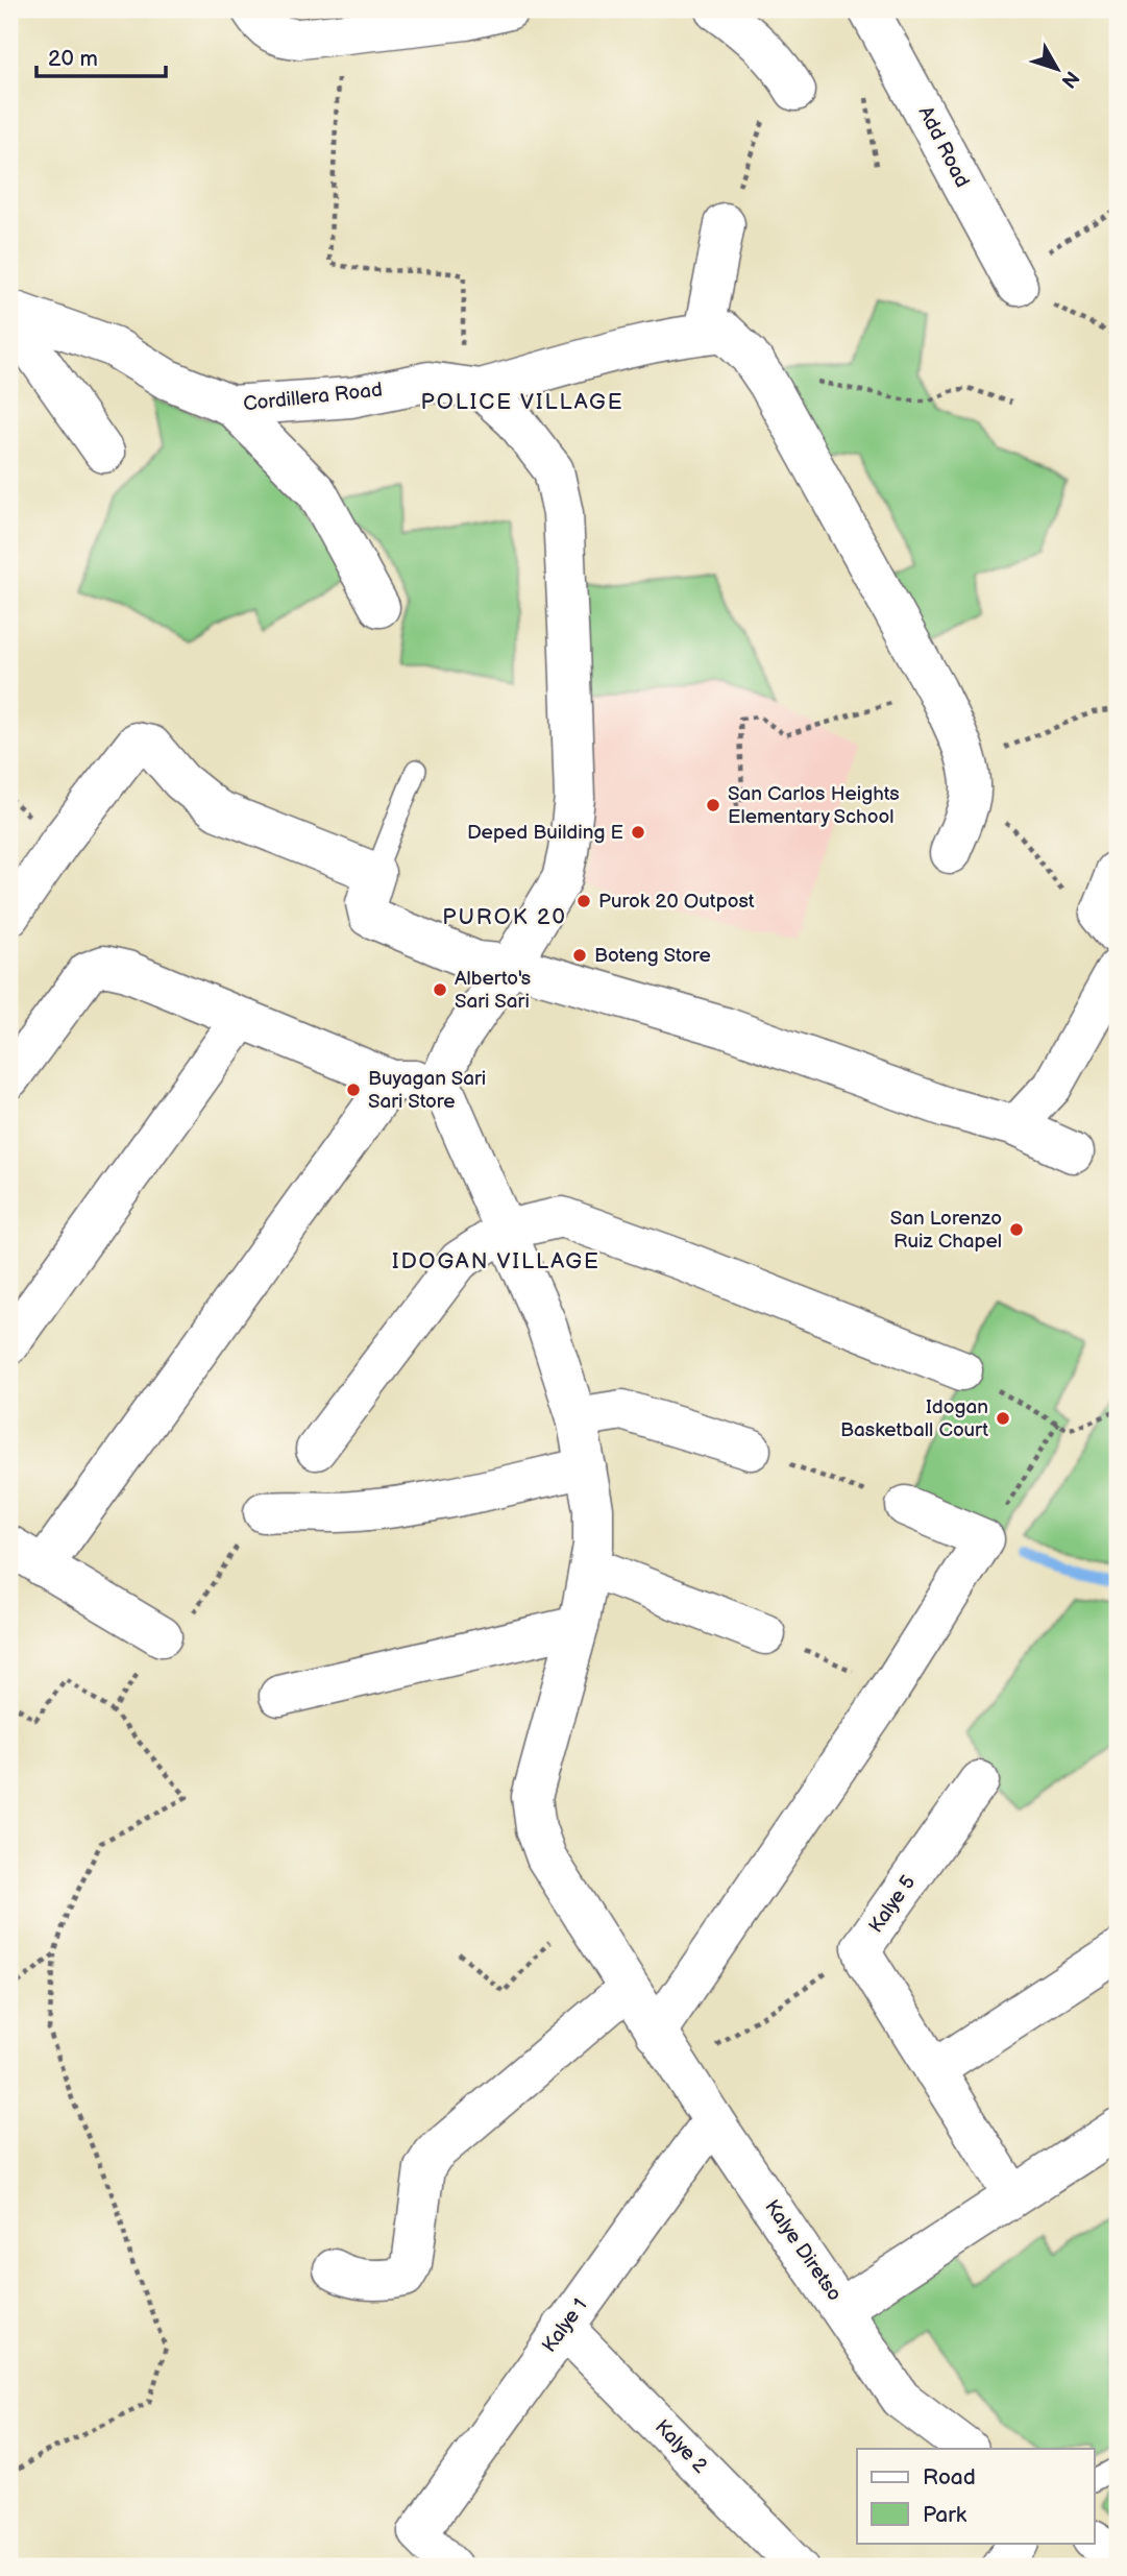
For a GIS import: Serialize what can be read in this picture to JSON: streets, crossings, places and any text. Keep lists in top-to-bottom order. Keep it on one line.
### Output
{"streets":{"street":["Add Road","Cordillera Road","Kalye 5","Kalye Diretso","Kalye 1","Kalye 2"]},"crossings":[["Kalye Diretso","Kalye 1"],["Kalye 1","Kalye 2"]],"districts":["POLICE VILLAGE","PUROK 20","IDOGAN VILLAGE"],"places":["San Carlos Heights Elementary School","Deped Building E","Purok 20 Outpost","Boteng Store","Alberto's Sari Sari","Buyagan Sari Sari Store","San Lorenzo Ruiz Chapel","Idogan Basketball Court"],"legend":["Road","Park"],"scale_bar":"20 m","north":"bottom right"}
